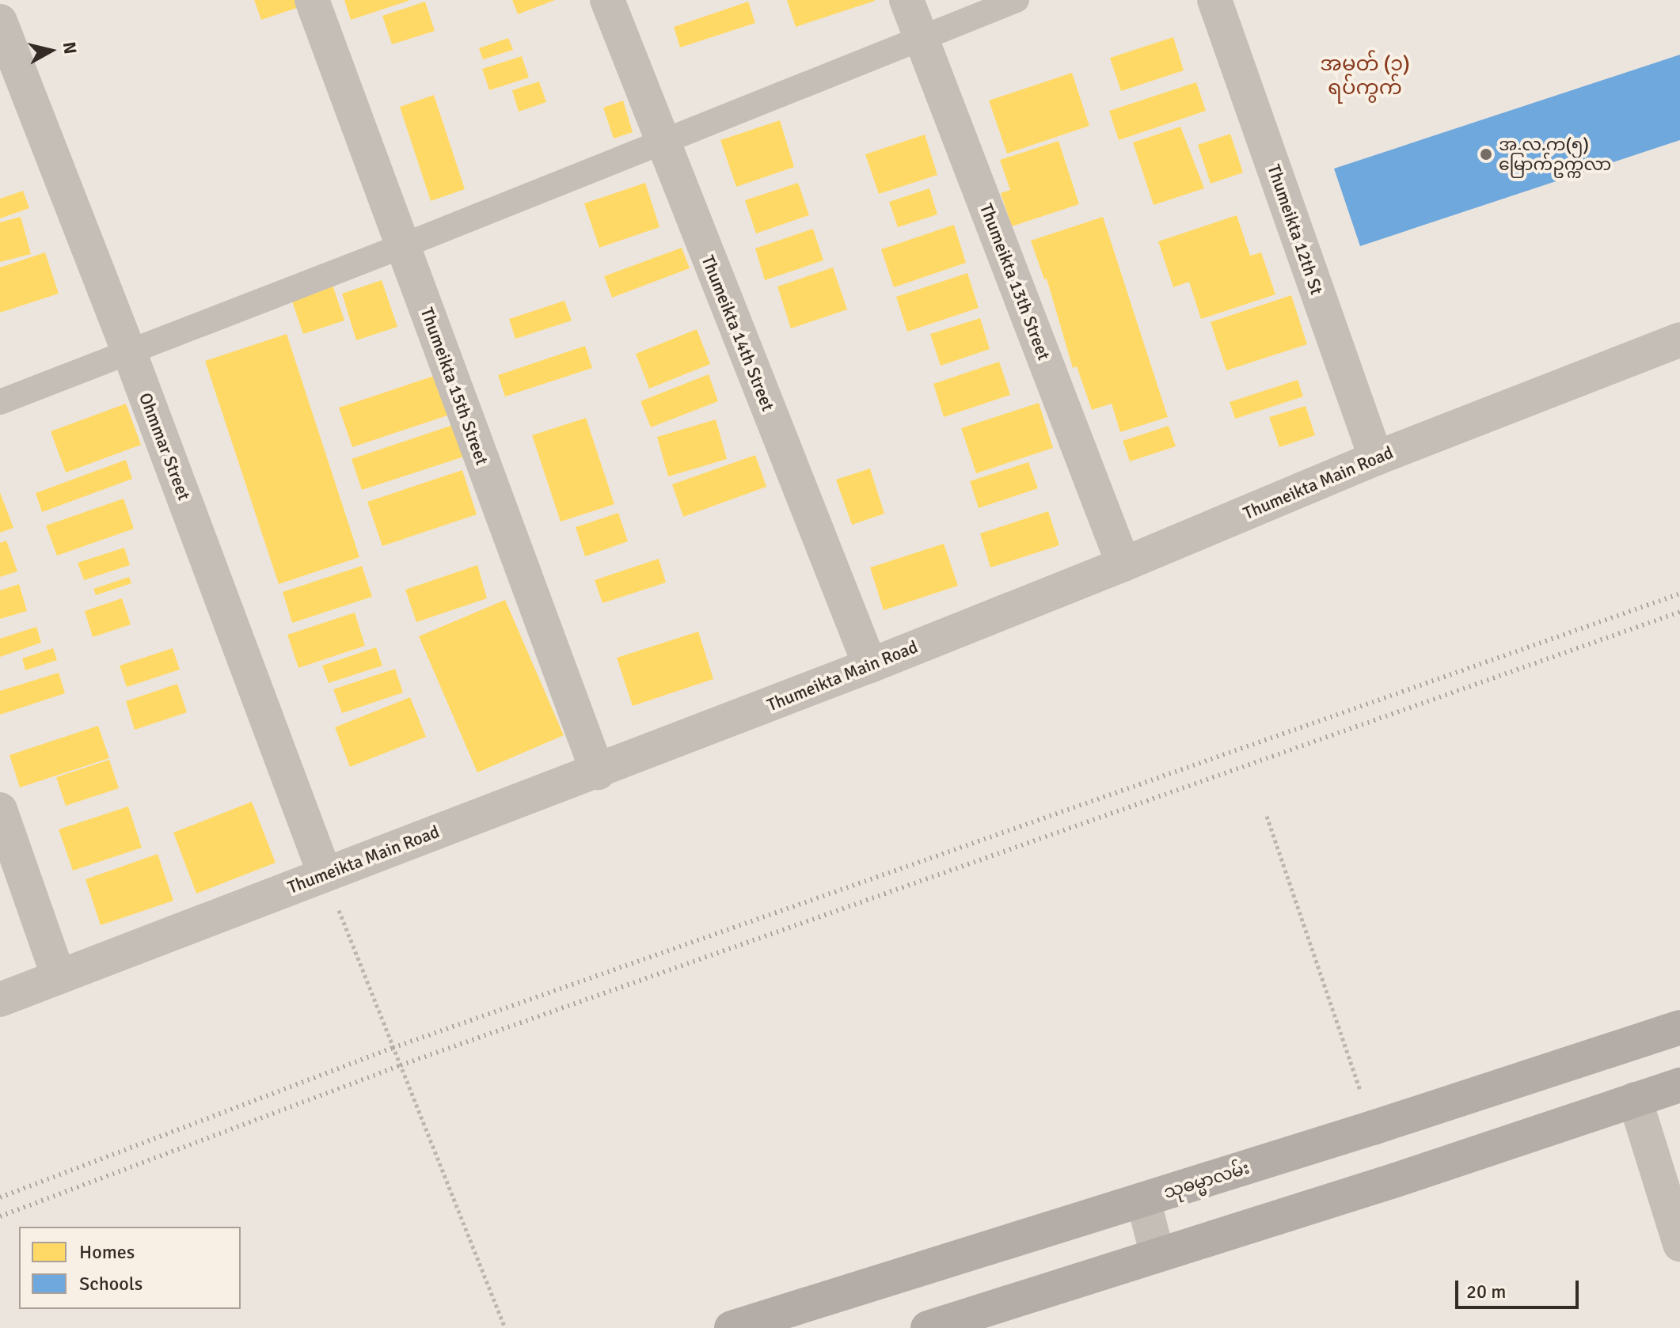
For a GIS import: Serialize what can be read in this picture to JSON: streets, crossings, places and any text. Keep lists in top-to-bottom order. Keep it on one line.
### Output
{"streets":{"main road":["သုဓမ္မာလမ်း"],"street":["Thumeikta 12th St","Thumeikta 13th Street","Thumeikta 14th Street","Thumeikta 15th Street","Ohmmar Street","Thumeikta Main Road"]},"crossings":[["Thumeikta 12th St","Thumeikta Main Road"],["Thumeikta 13th Street","Thumeikta Main Road"],["Thumeikta 14th Street","Thumeikta Main Road"],["Thumeikta 15th Street","Thumeikta Main Road"],["Ohmmar Street","Thumeikta Main Road"]],"districts":["အမှတ် (၁) ရပ်ကွက်"],"places":["အ.လ.က(၅) မြောက်ဥက္ကလာ"],"legend":["Homes","Schools"],"scale_bar":"20 m","north":"right"}
